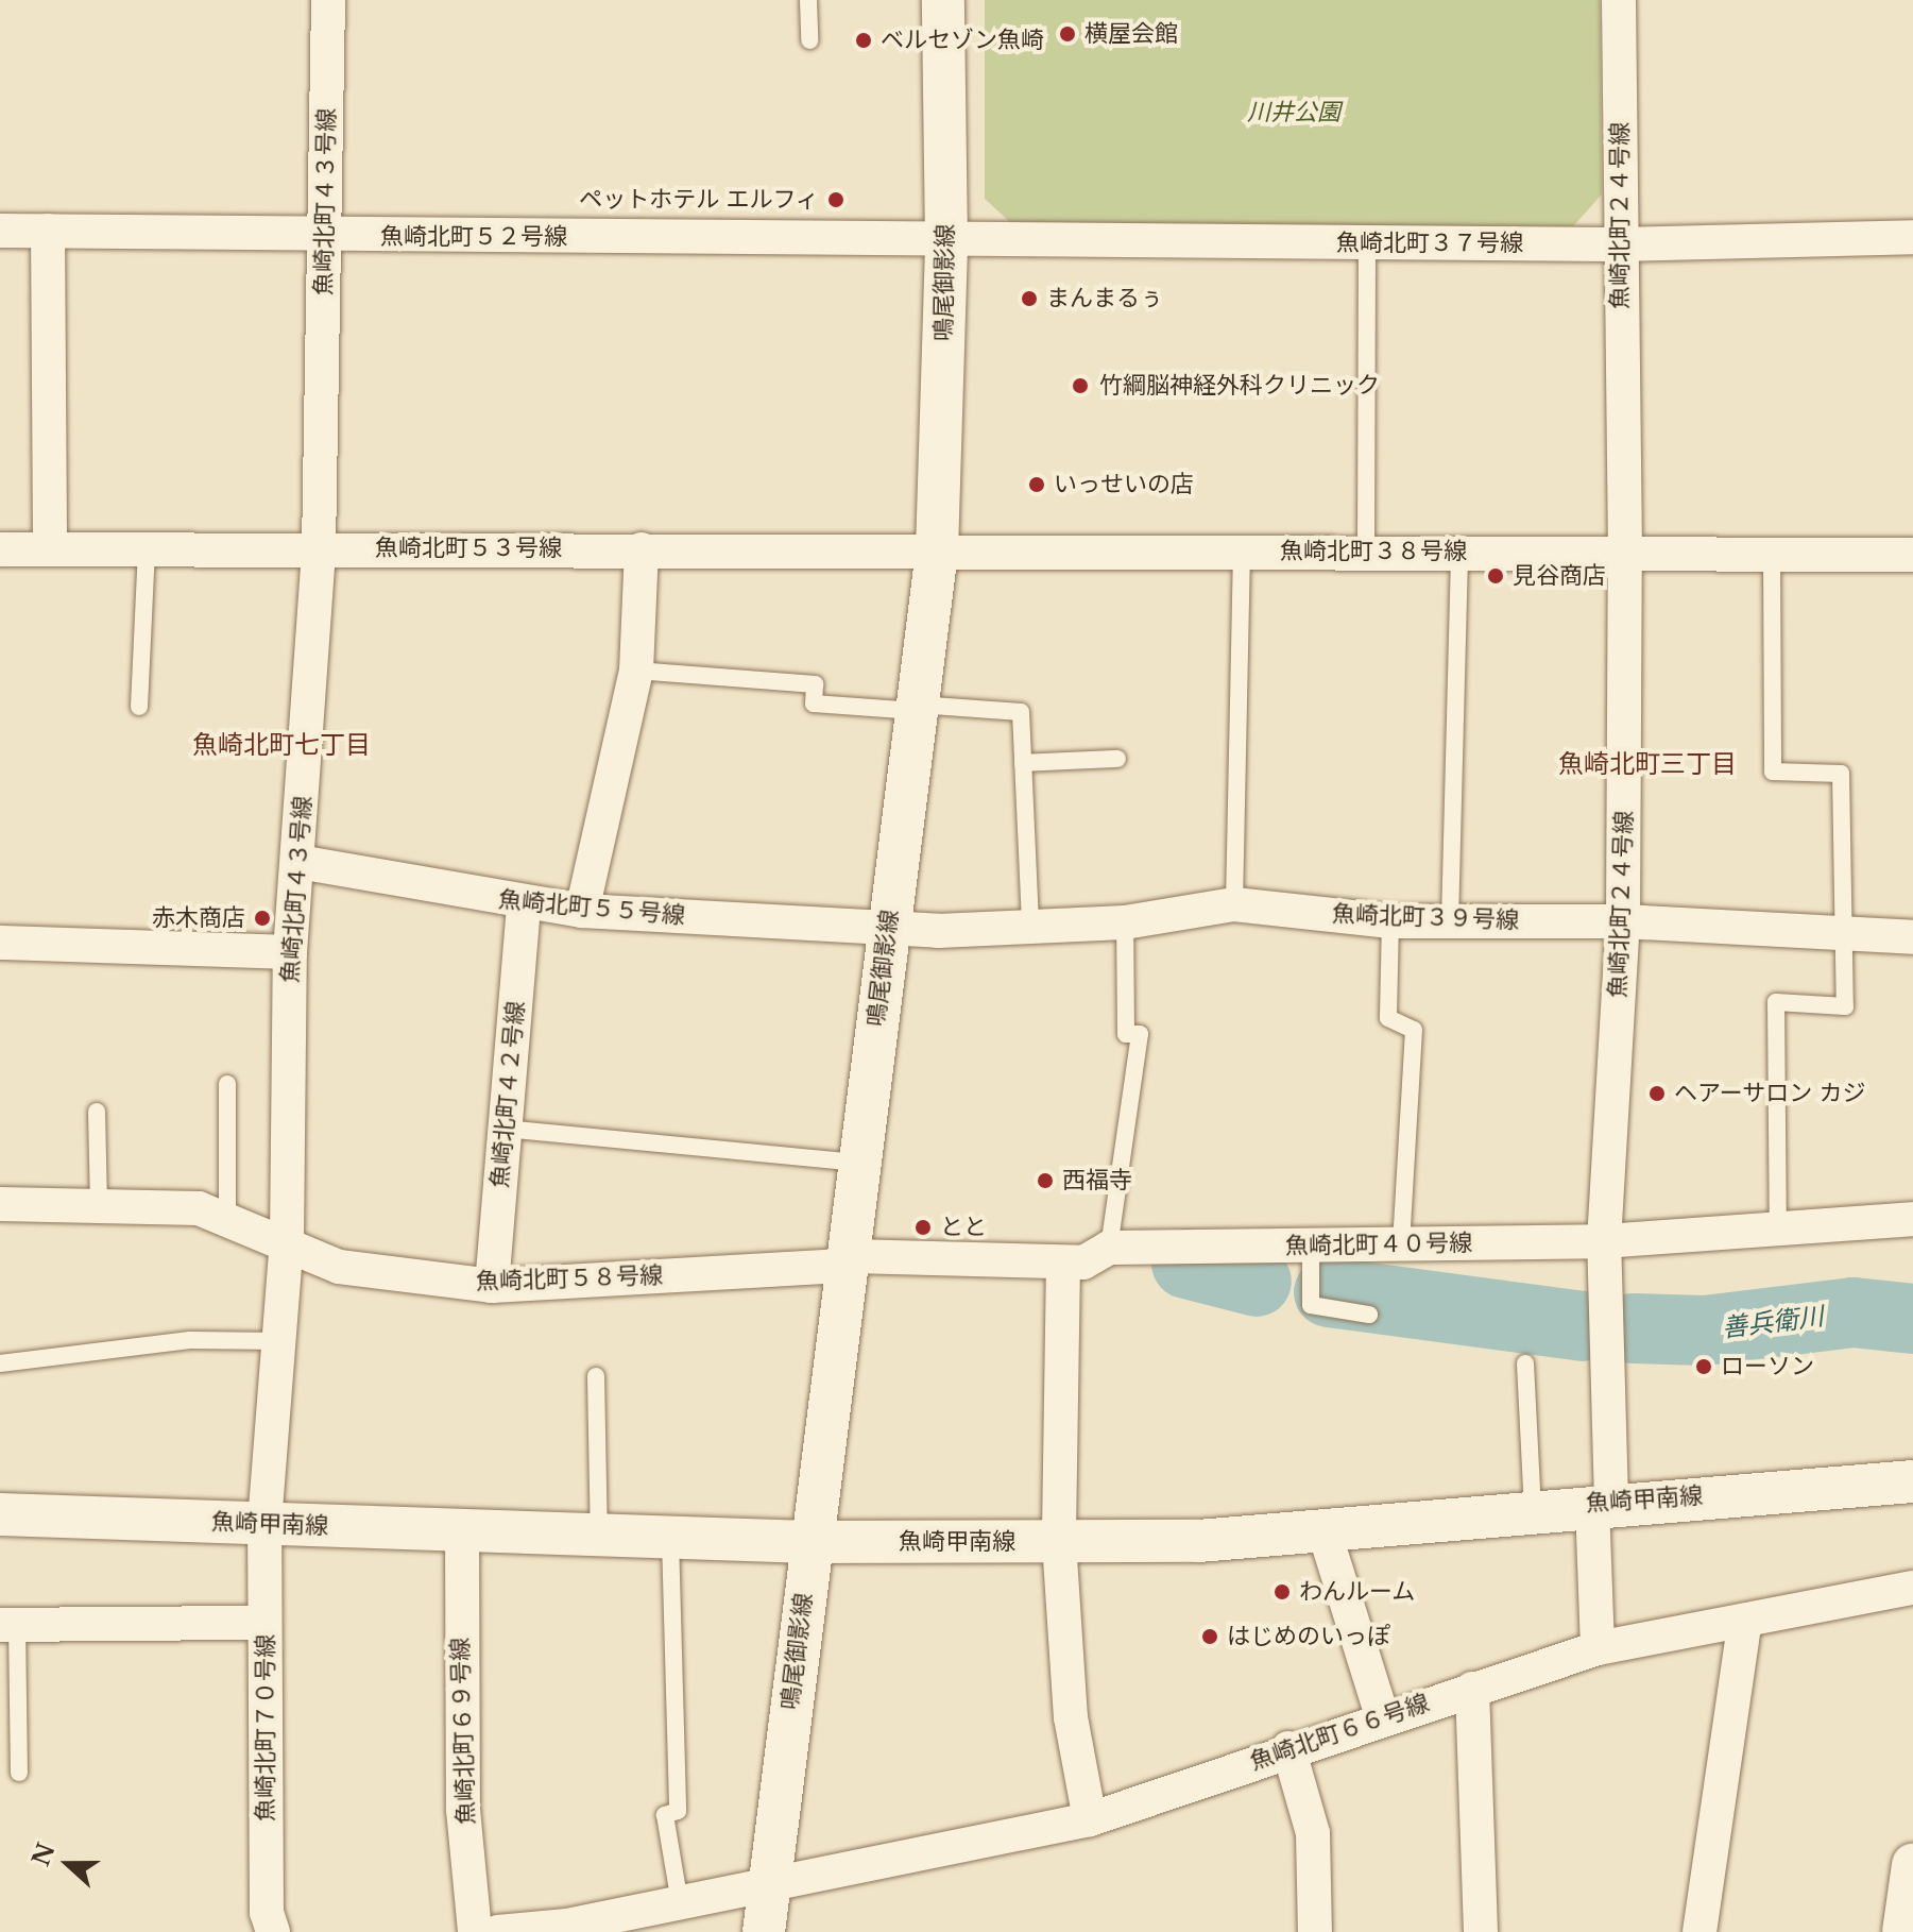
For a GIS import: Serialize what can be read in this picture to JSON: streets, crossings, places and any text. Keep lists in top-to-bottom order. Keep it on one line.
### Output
{"streets":{"street":["魚崎北町４３号線","魚崎北町２４号線","魚崎北町５２号線","魚崎北町３７号線","鳴尾御影線","魚崎北町５３号線","魚崎北町３８号線","魚崎北町５５号線","魚崎北町３９号線","魚崎北町４２号線","魚崎北町４０号線","魚崎北町５８号線","魚崎甲南線","魚崎北町７０号線","魚崎北町６９号線","魚崎北町６６号線"]},"crossings":[["魚崎北町４３号線","魚崎北町５２号線"],["魚崎北町４３号線","魚崎北町５３号線"],["魚崎北町４３号線","魚崎北町５５号線"],["魚崎北町４３号線","魚崎北町５８号線"],["魚崎北町４３号線","魚崎甲南線"],["魚崎北町４３号線","魚崎北町７０号線"],["魚崎北町２４号線","魚崎北町３７号線"],["魚崎北町２４号線","魚崎北町３８号線"],["魚崎北町２４号線","魚崎北町３９号線"],["魚崎北町２４号線","魚崎北町４０号線"],["魚崎北町２４号線","魚崎甲南線"],["魚崎北町２４号線","魚崎北町６６号線"],["魚崎北町５２号線","魚崎北町３７号線"],["魚崎北町５２号線","鳴尾御影線"],["魚崎北町３７号線","鳴尾御影線"],["鳴尾御影線","魚崎北町５３号線"],["鳴尾御影線","魚崎北町３８号線"],["鳴尾御影線","魚崎北町５５号線"],["鳴尾御影線","魚崎北町３９号線"],["鳴尾御影線","魚崎北町４０号線"],["鳴尾御影線","魚崎北町５８号線"],["鳴尾御影線","魚崎甲南線"],["鳴尾御影線","魚崎北町６６号線"],["魚崎北町５３号線","魚崎北町３８号線"],["魚崎北町５５号線","魚崎北町３９号線"],["魚崎北町５５号線","魚崎北町４２号線"],["魚崎北町４２号線","魚崎北町５８号線"],["魚崎北町４０号線","魚崎北町５８号線"],["魚崎甲南線","魚崎北町７０号線"],["魚崎甲南線","魚崎北町６９号線"]],"districts":["魚崎北町七丁目","魚崎北町三丁目"],"water":["善兵衛川"],"parks":["川井公園"],"places":["横屋会館","ベルセゾン魚崎","ペットホテル エルフィ","まんまるぅ","竹綱脳神経外科クリニック","いっせいの店","見谷商店","赤木商店","ヘアーサロン カジ","西福寺","とと","ローソン","わんルーム","はじめのいっぽ"],"north":"left"}
